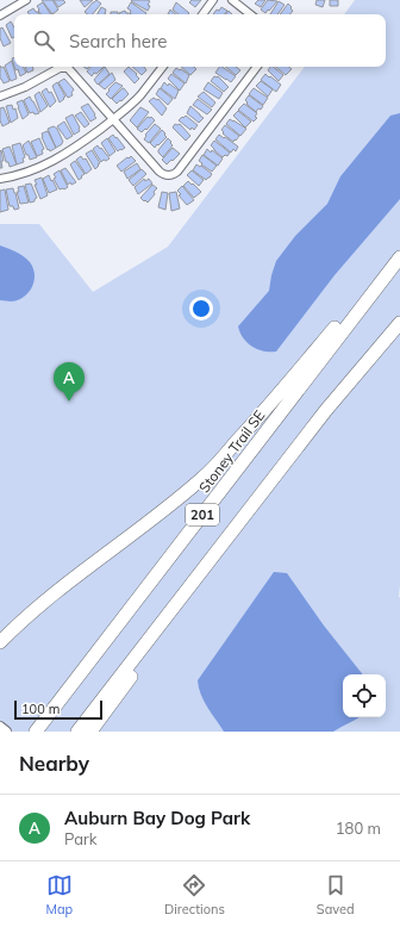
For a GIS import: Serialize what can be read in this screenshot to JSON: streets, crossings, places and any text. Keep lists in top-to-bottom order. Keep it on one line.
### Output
{"streets":{"highway":["Stoney Trail SE","201"]},"scale_bar":"100 m","page":{"search":"Search here","pins":"A","scale":"100 m","heading":"Nearby","list":[{"mark":"A","name":"Auburn Bay Dog Park","note":"Park","value":"180 m"}],"nav":["Map","Directions","Saved"]}}
